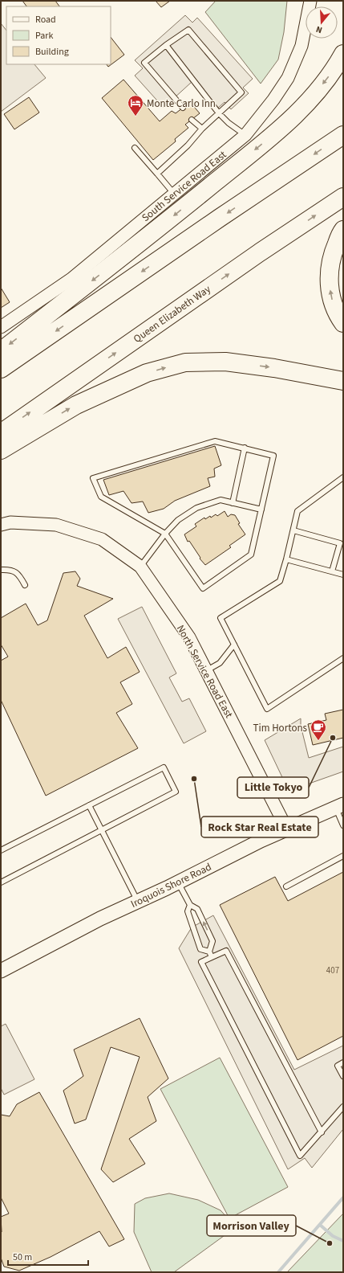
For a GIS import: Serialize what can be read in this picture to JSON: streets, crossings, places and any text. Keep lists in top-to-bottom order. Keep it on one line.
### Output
{"streets":{"highway":["Queen Elizabeth Way"],"main road":["Iroquois Shore Road"],"street":["South Service Road East","North Service Road East"]},"crossings":[["North Service Road East","Iroquois Shore Road"]],"places":{"hotel":["Monte Carlo Inn"],"other":["Little Tokyo","Rock Star Real Estate","Morrison Valley"],"cafe":["Tim Hortons"]},"house_numbers":["407"],"legend":["Road","Park","Building"],"scale_bar":"50 m","north":"bottom"}
